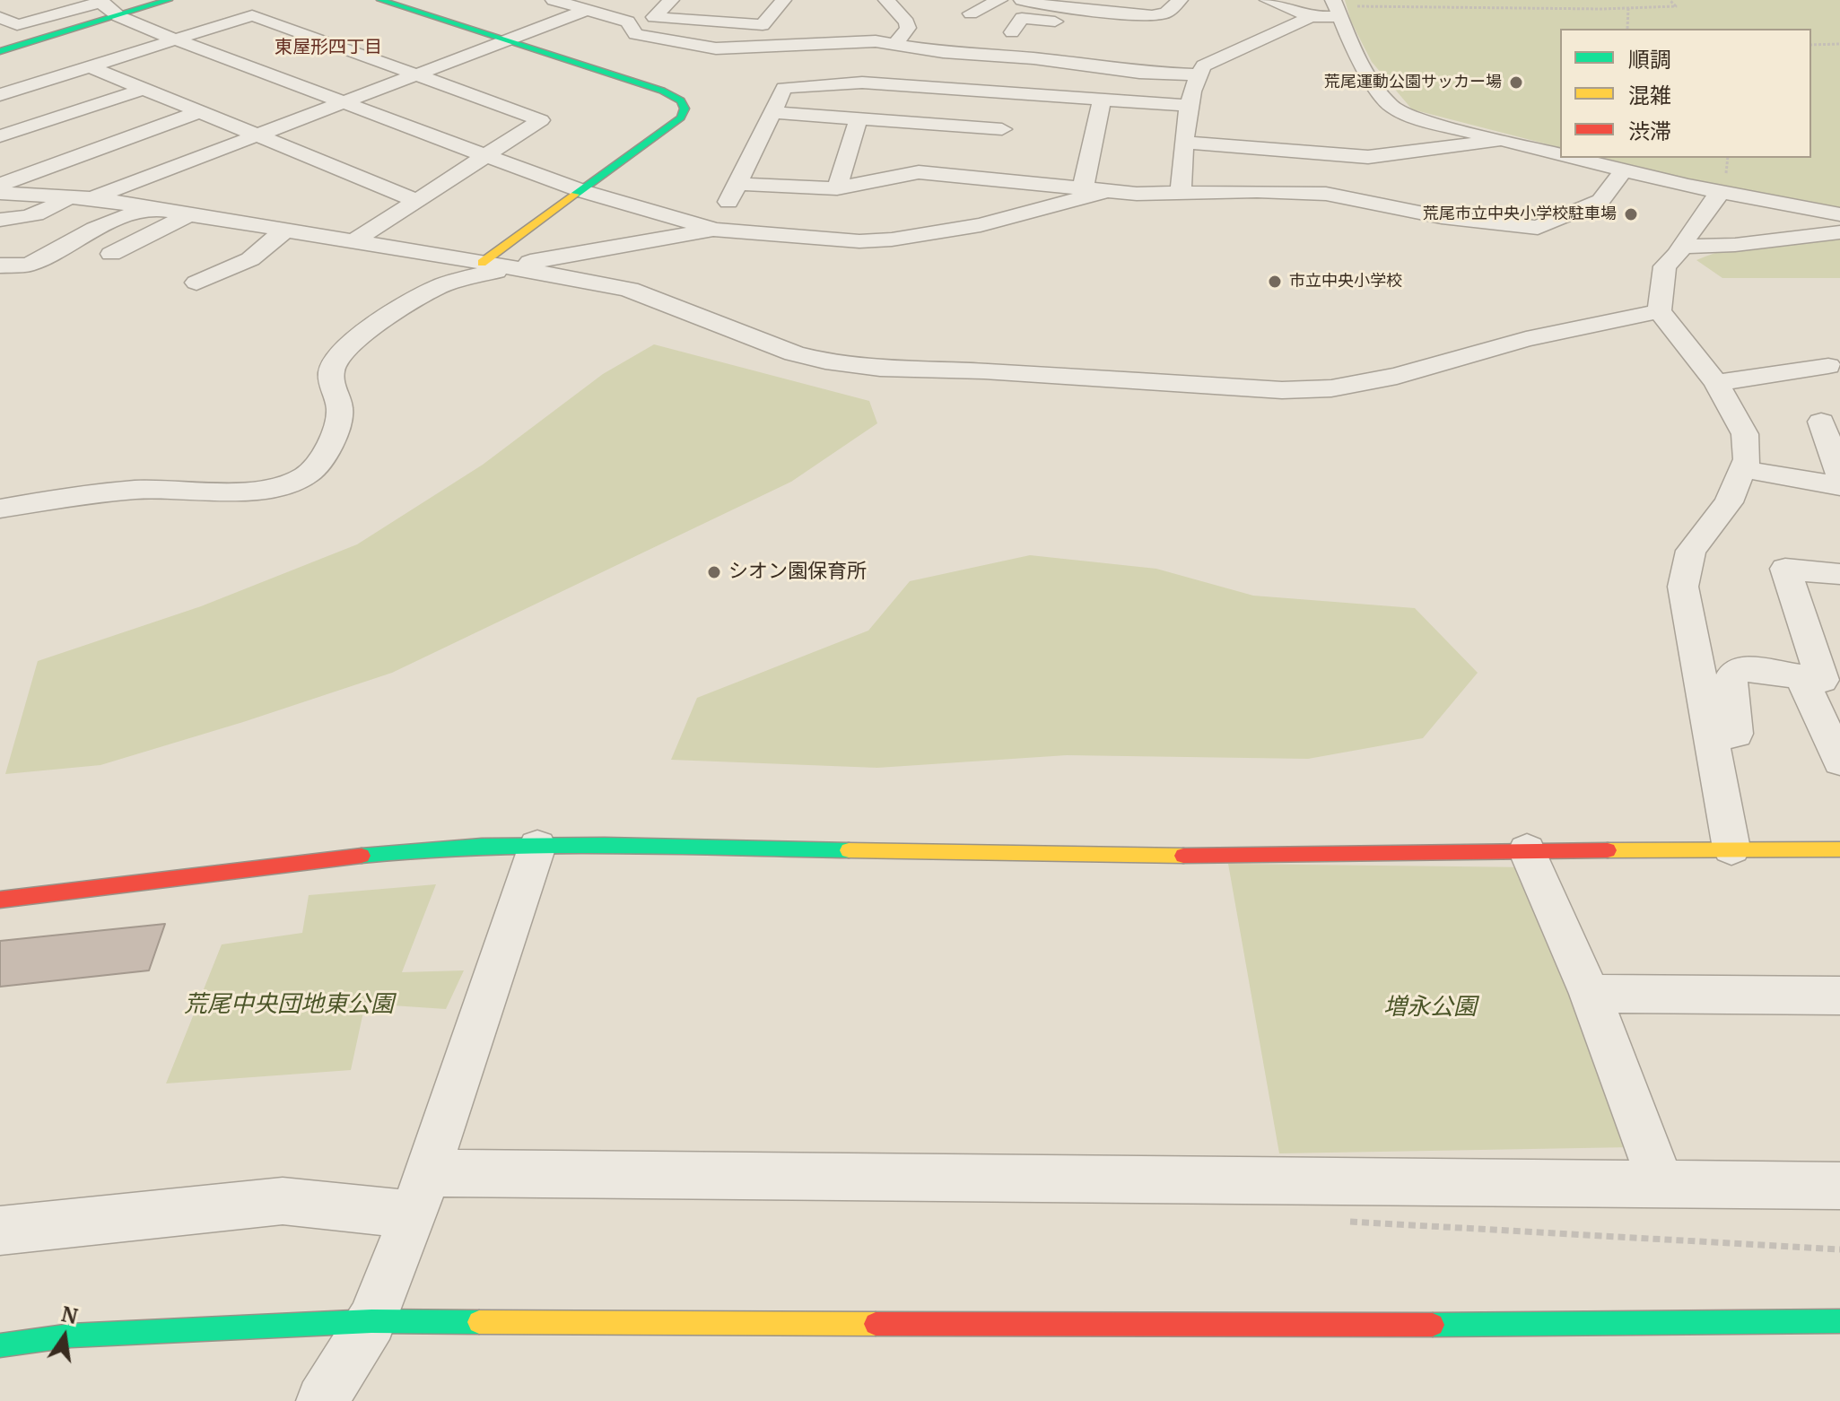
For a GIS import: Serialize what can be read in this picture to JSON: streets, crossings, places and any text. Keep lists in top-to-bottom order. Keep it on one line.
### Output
{"districts":["東屋形四丁目"],"parks":["荒尾中央団地東公園","増永公園"],"places":["荒尾運動公園サッカー場","荒尾市立中央小学校駐車場","市立中央小学校","シオン園保育所"],"legend":["順調","混雑","渋滞"],"north":"top"}
